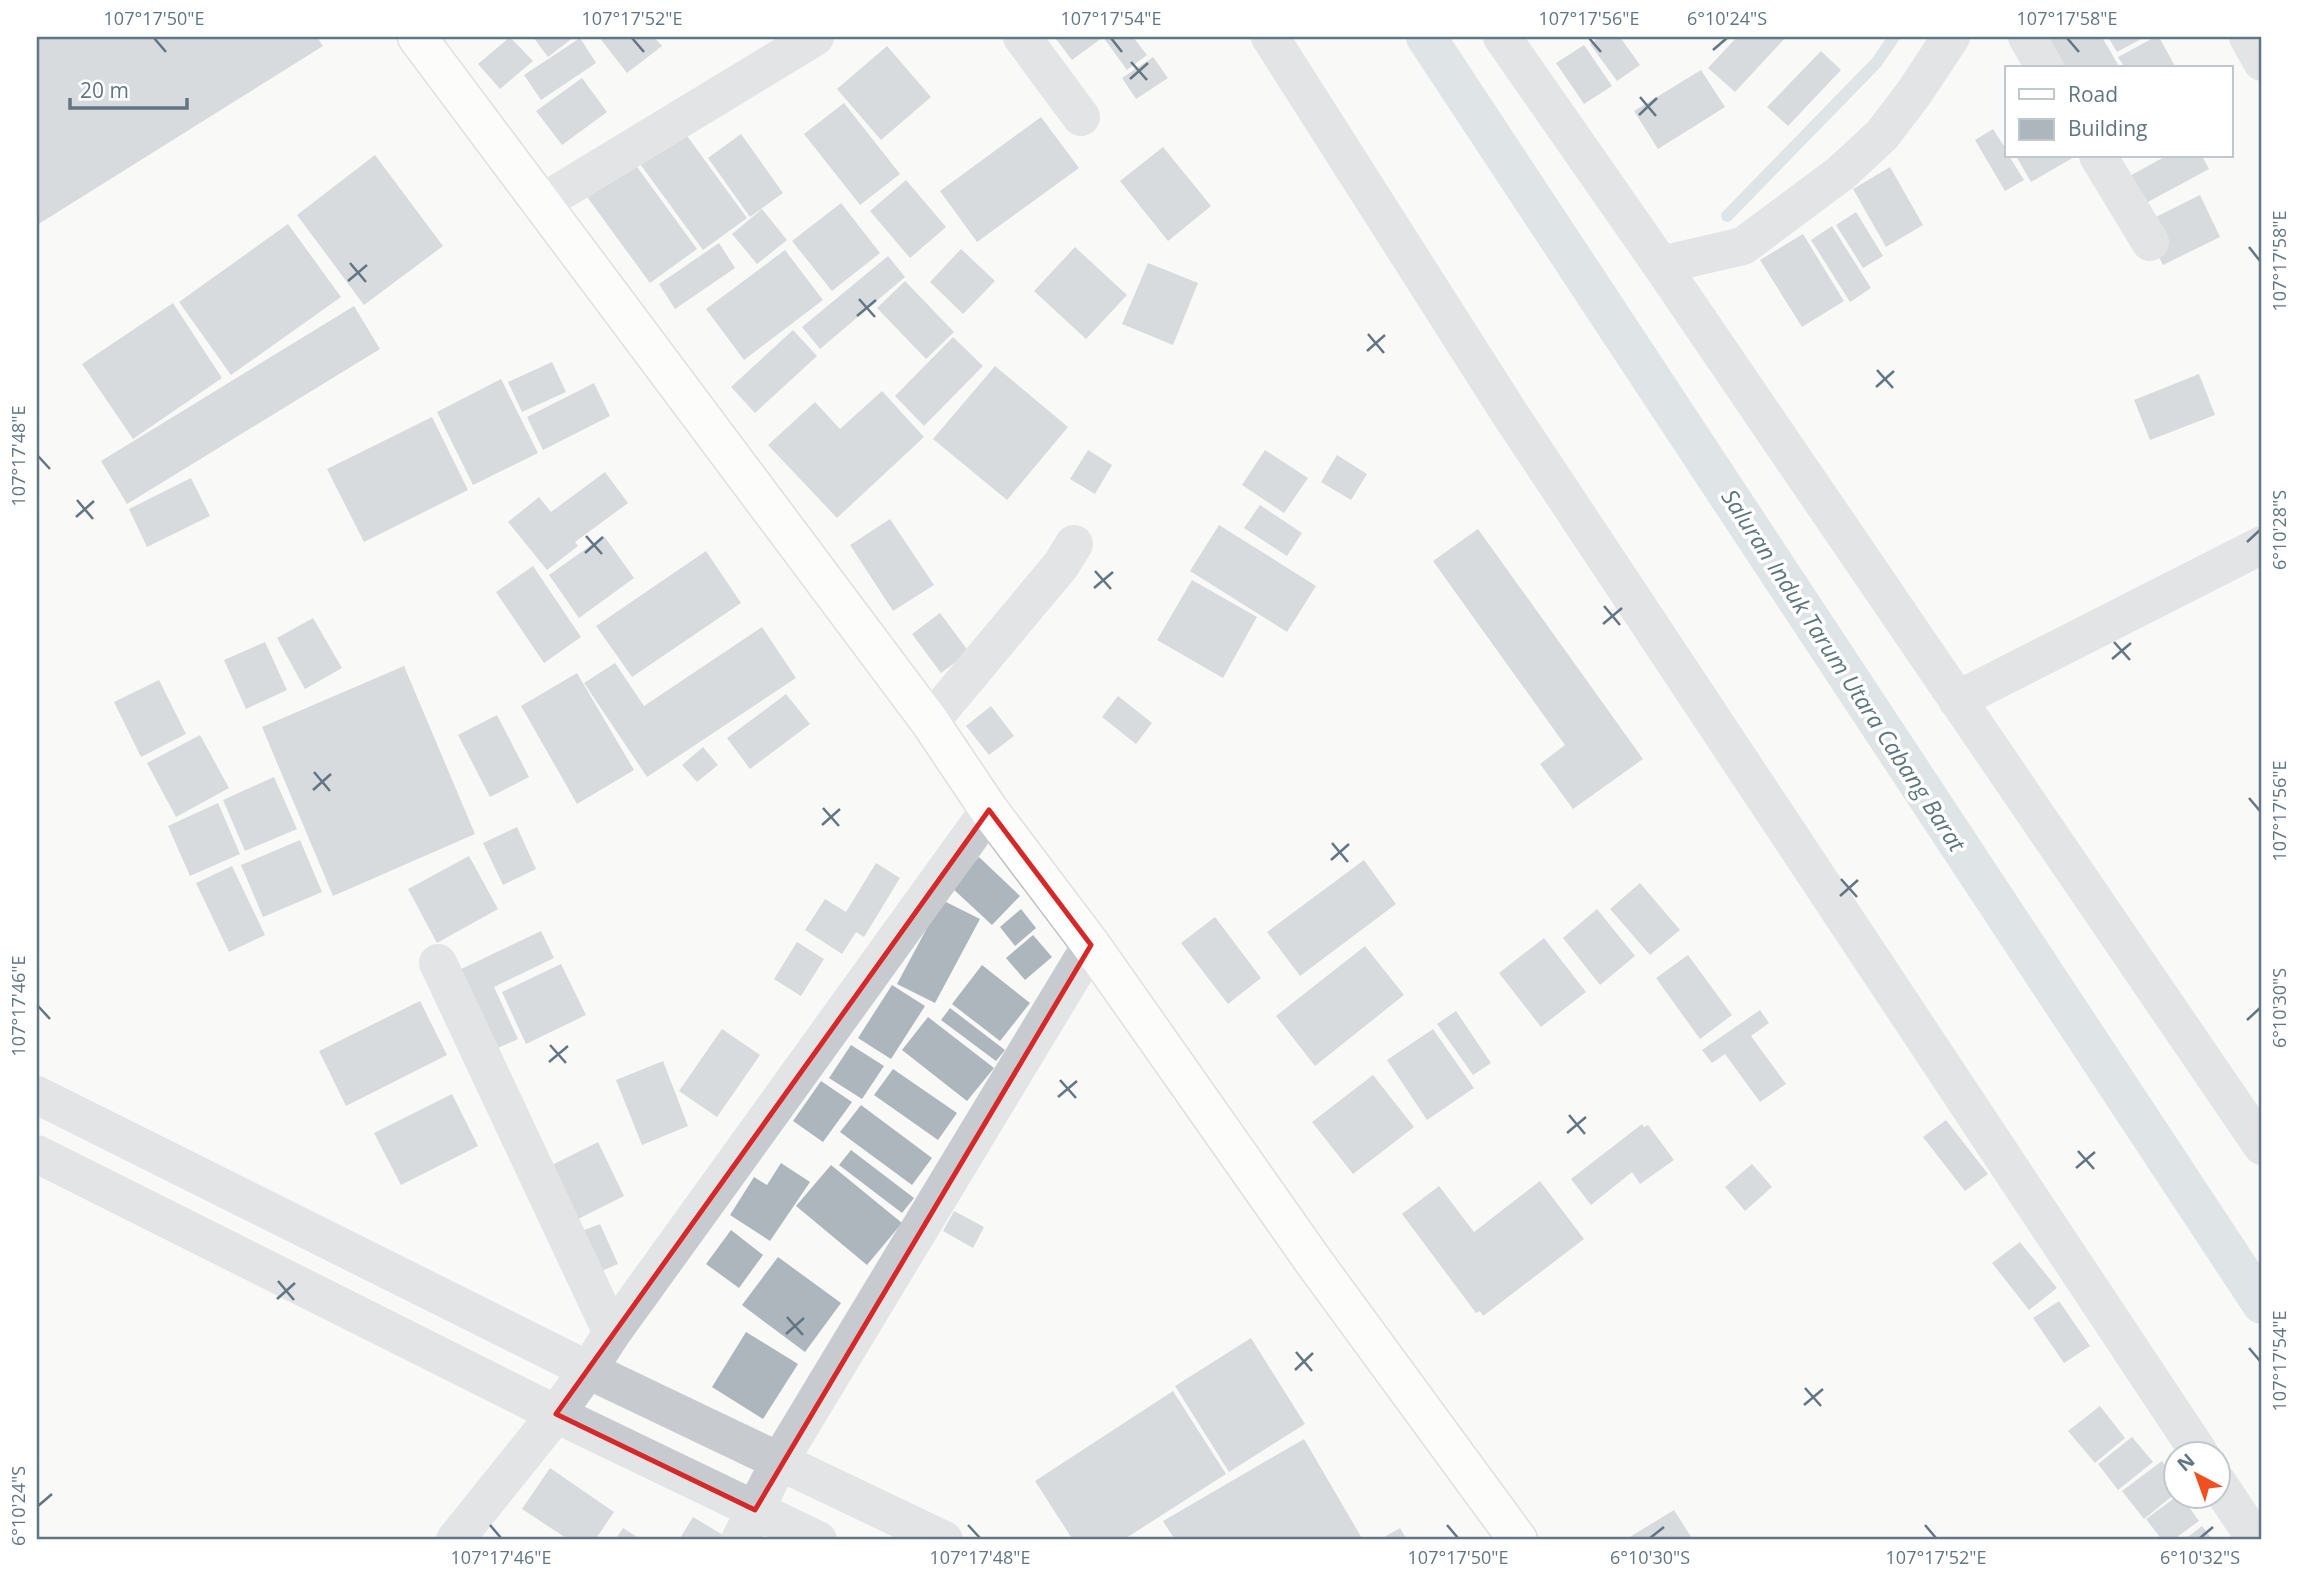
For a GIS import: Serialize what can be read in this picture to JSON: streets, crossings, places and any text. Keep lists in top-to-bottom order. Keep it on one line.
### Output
{"water":["Saluran Induk Tarum Utara Cabang Barat"],"legend":["Road","Building"],"scale_bar":"20 m","north":"top left","coordinates":["107°17'50\"E","107°17'52\"E","107°17'54\"E","107°17'56\"E","6°10'24\"S","107°17'58\"E","107°17'48\"E","6°10'28\"S","107°17'46\"E","6°10'30\"S","6°10'32\"S"]}
